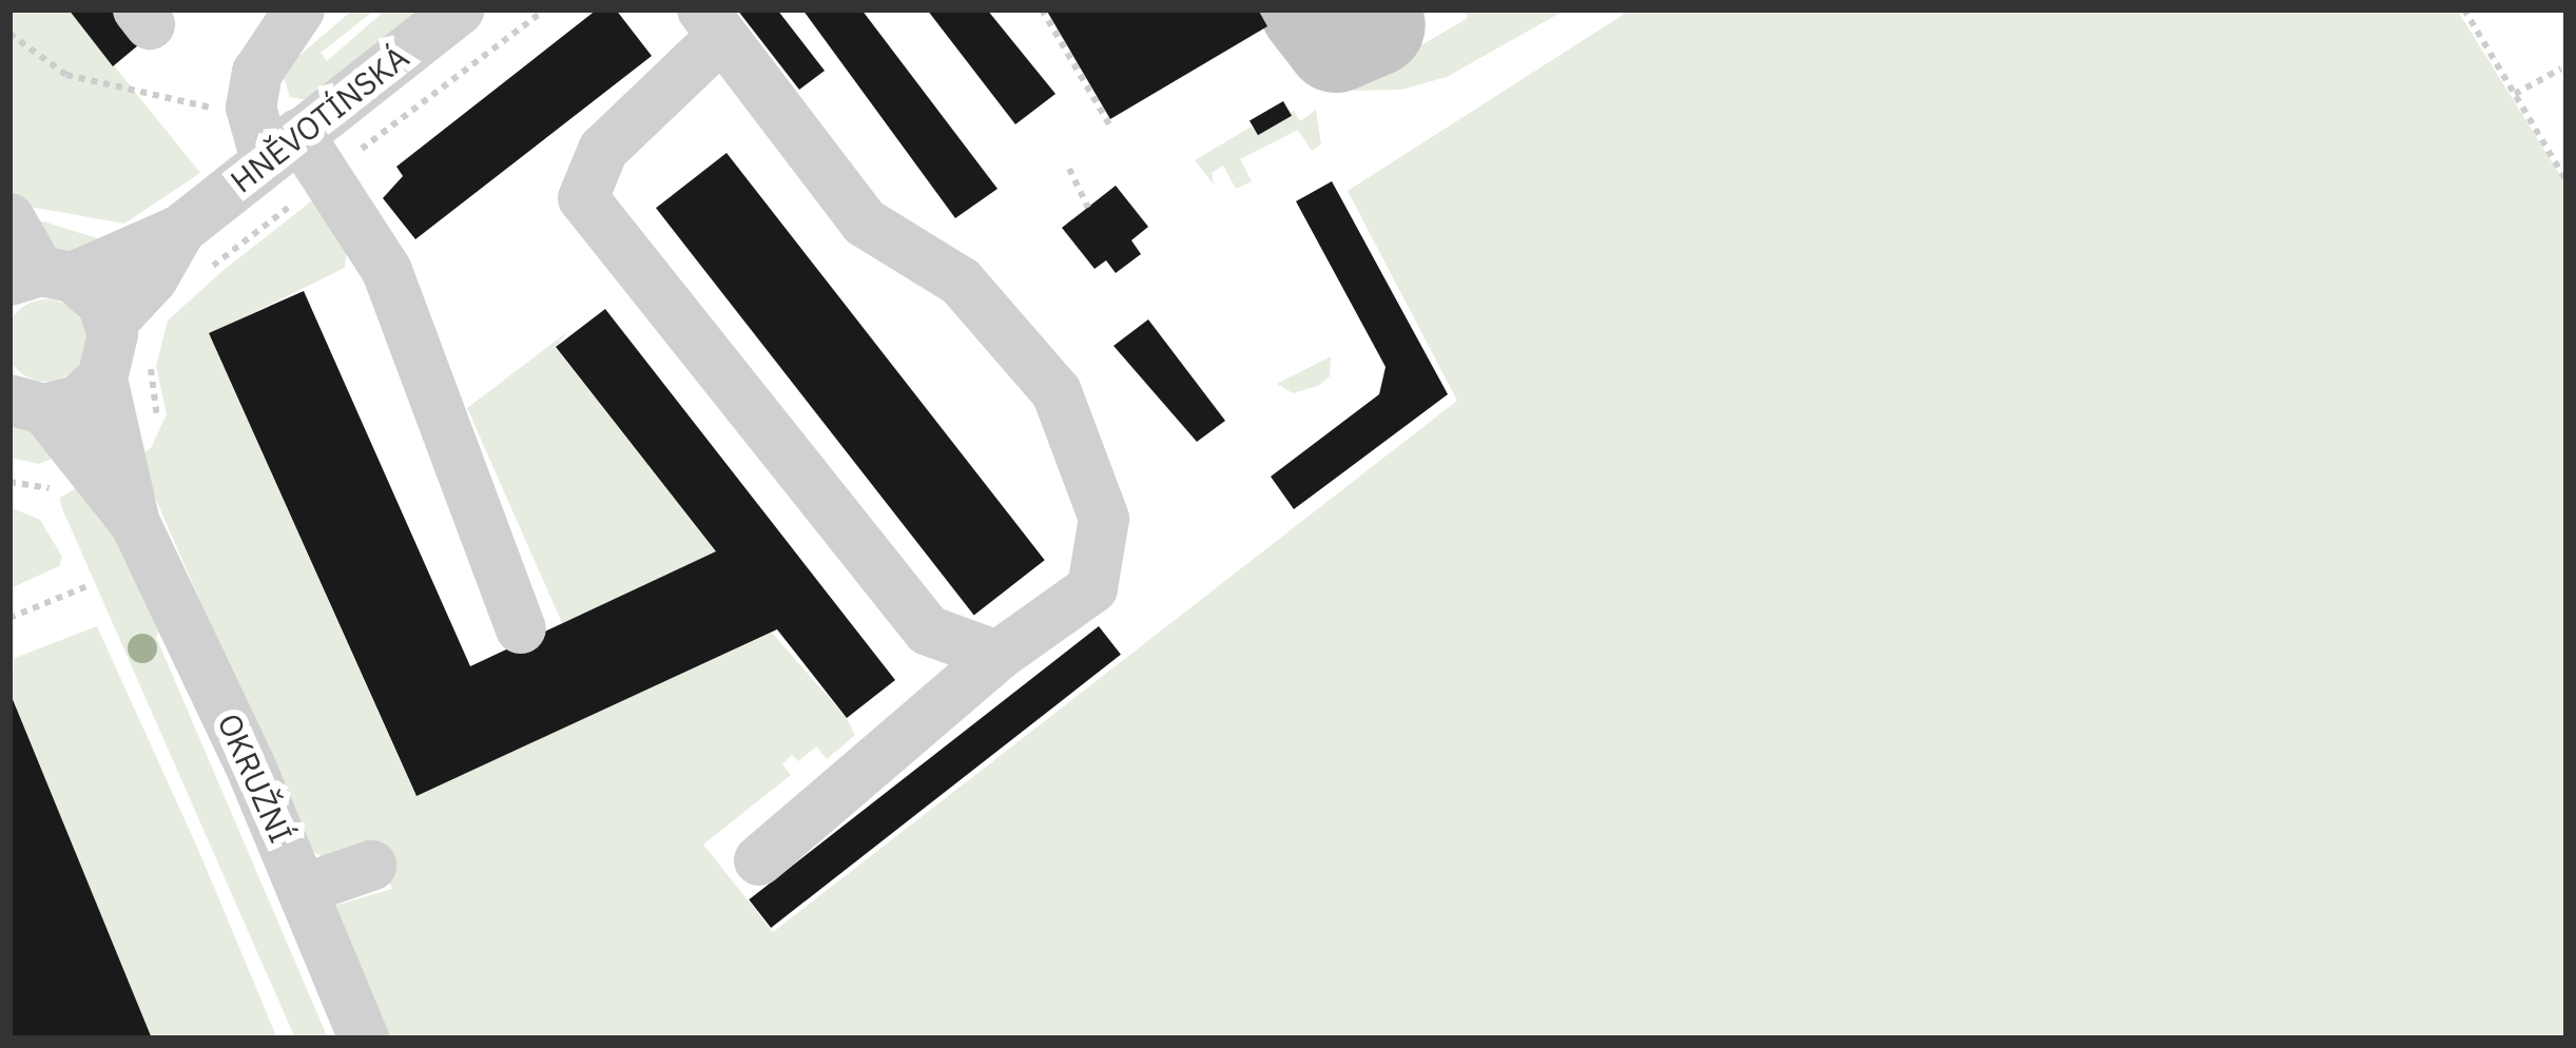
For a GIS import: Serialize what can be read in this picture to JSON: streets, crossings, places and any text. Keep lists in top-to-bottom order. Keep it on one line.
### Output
{"streets":{"street":["HNĚVOTÍNSKÁ","OKRUŽNÍ"]},"crossings":[["HNĚVOTÍNSKÁ","OKRUŽNÍ"]]}
